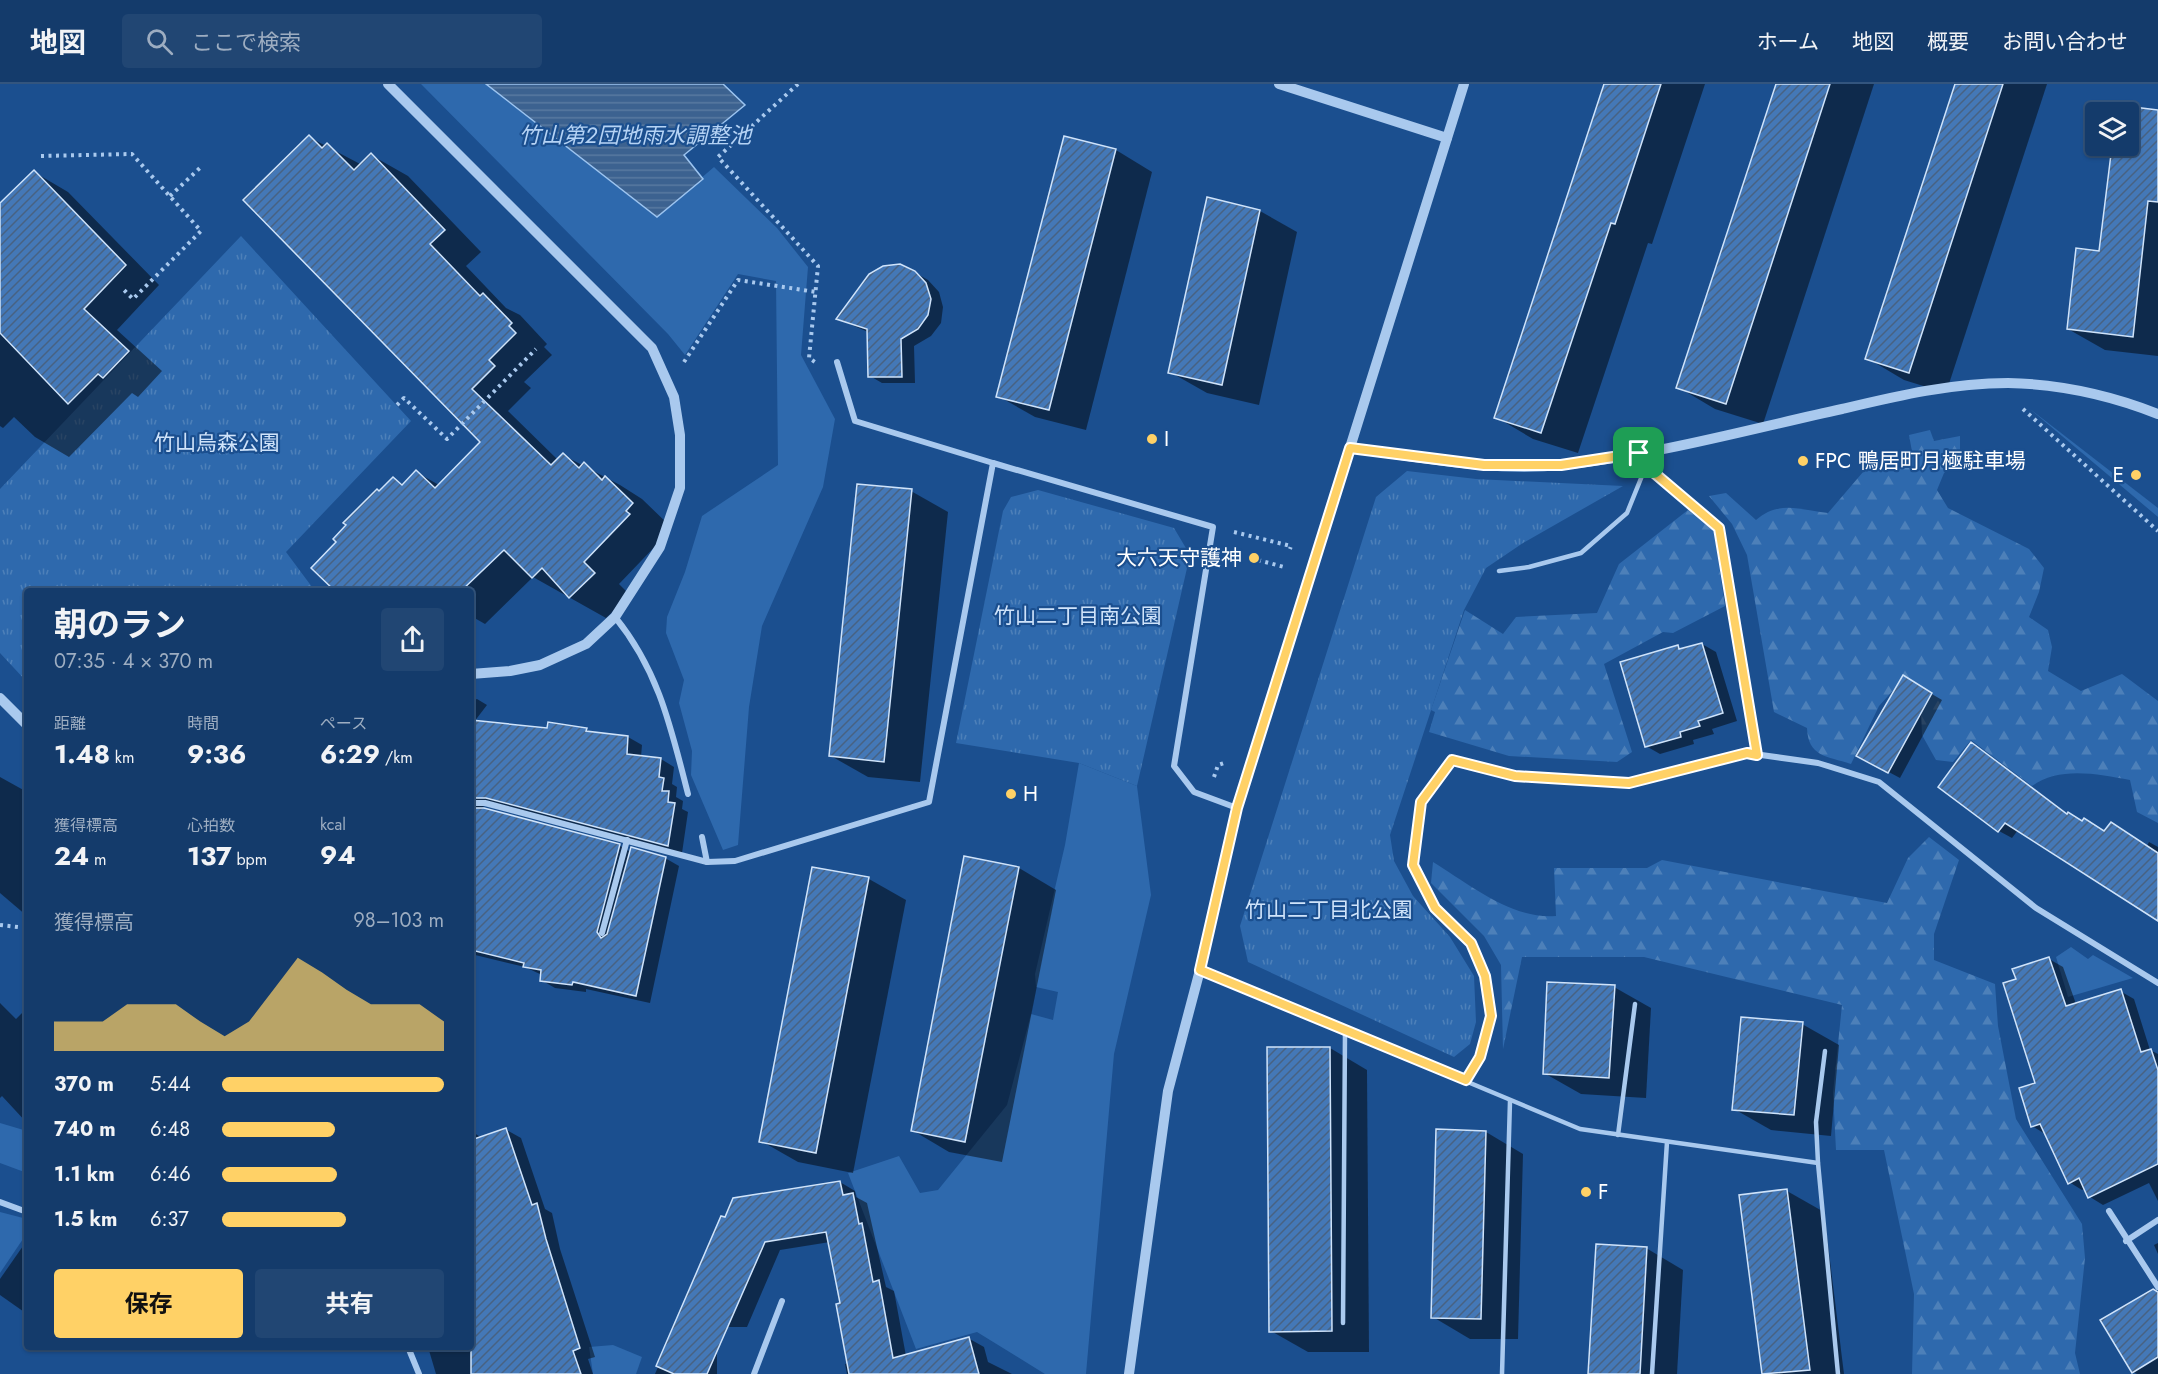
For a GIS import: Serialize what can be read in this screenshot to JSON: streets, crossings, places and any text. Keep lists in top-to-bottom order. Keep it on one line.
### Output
{"water":["竹山第２団地雨水調整池"],"parks":["竹山烏森公園","竹山二丁目南公園","竹山二丁目北公園"],"places":["I","FPC 鴨居町月極駐車場","E","大六天守護神","H","F"],"page":{"header":"地図","search":"ここで検索","nav":["ホーム","地図","概要","お問い合わせ"],"heading":["朝のラン","07:35 · 4 × 370 m"],"stats":[["距離","1.48 km"],["時間","9:36"],["ペース","6:29 /km"],["獲得標高","24 m"],["心拍数","137 bpm"],["kcal","94"]],"chart":["獲得標高","98–103 m"],"list":[{"name":"370 m","note":"5:44"},{"name":"740 m","note":"6:48"},{"name":"1.1 km","note":"6:46"},{"name":"1.5 km","note":"6:37"}],"buttons":["保存","共有"]}}
